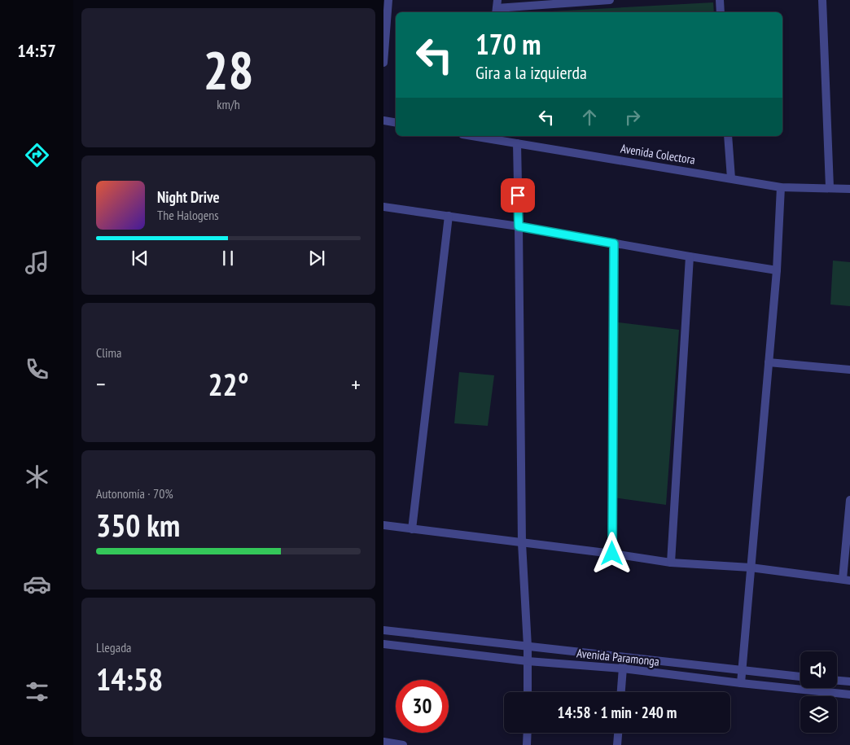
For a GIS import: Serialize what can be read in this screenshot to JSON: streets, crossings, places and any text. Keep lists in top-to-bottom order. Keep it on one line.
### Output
{"streets":{"street":["Avenida Colectora","Avenida Paramonga"]},"page":{"tabs":"14:57","tile":[["28","km/h"],"Clima",["Autonomía · 70%","350 km"],["Llegada","14:58"]],"turn":["170 m","Gira a la izquierda"],"song":["Night Drive","The Halogens"],"heat":["−","22°","+"],"limit":"30","trip":"14:58 · 1 min · 240 m"}}
